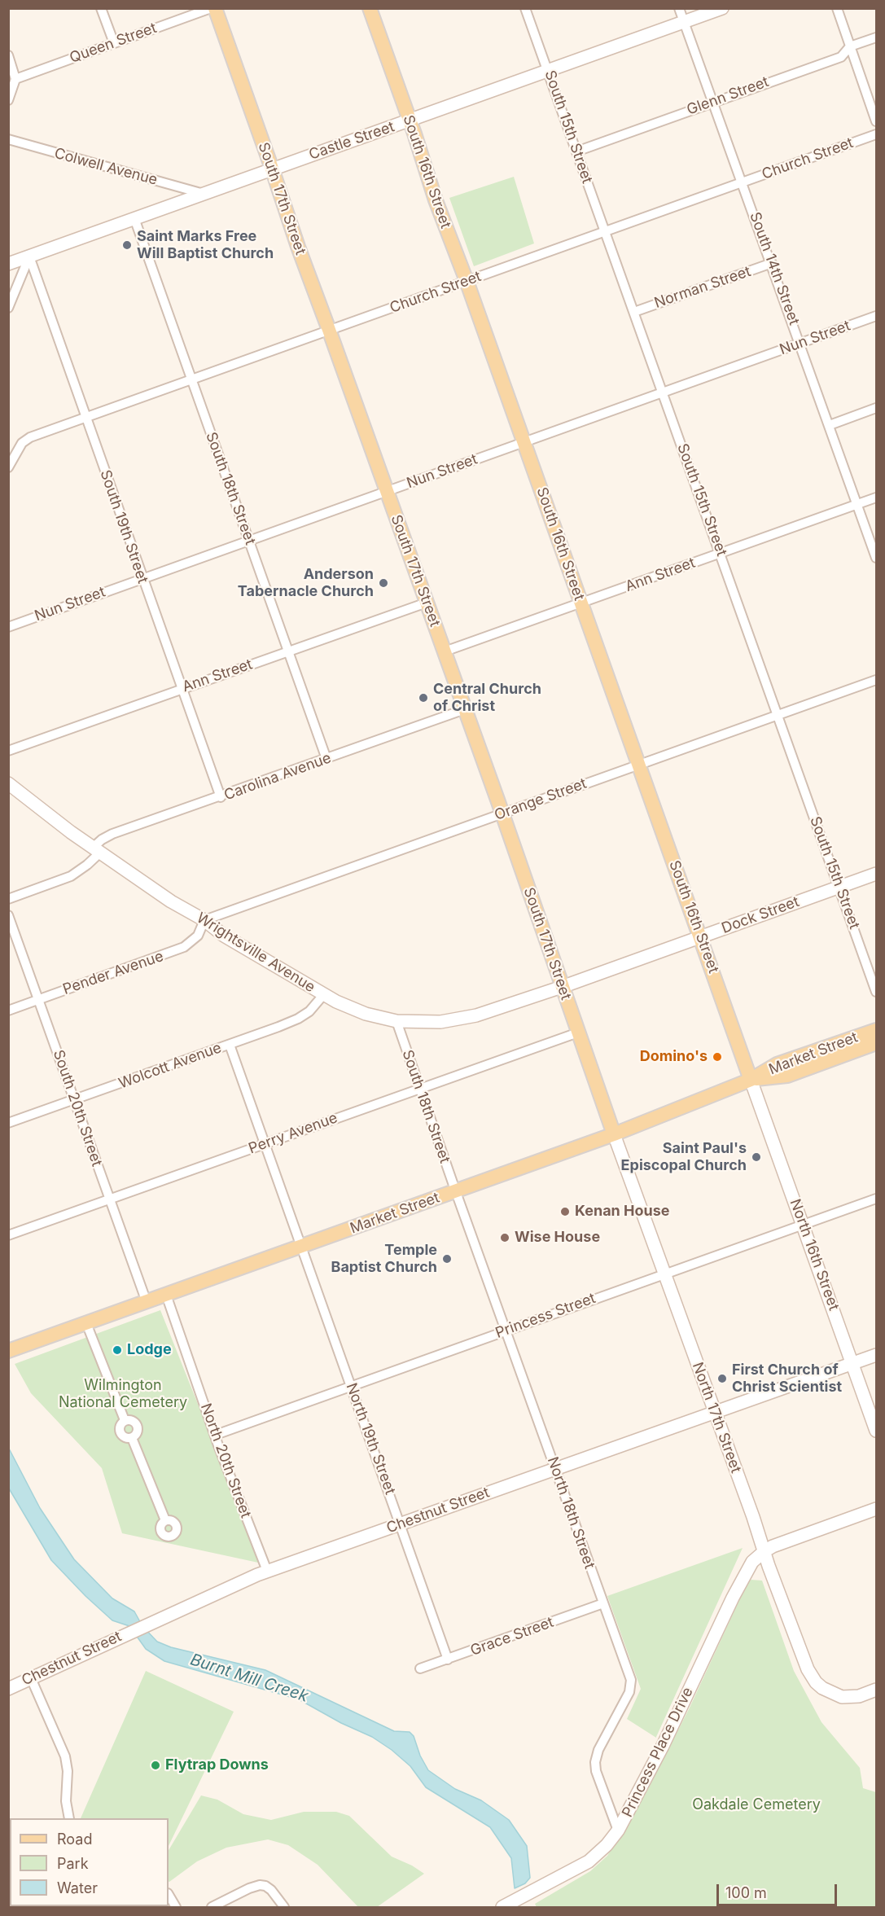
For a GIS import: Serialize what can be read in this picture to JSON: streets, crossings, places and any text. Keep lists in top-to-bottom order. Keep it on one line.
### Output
{"streets":{"main road":["South 16th Street","South 17th Street","Market Street"],"street":["Queen Street","Glenn Street","South 15th Street","Castle Street","Church Street","Colwell Avenue","South 14th Street","Norman Street","Nun Street","South 18th Street","South 19th Street","Ann Street","Carolina Avenue","Orange Street","Dock Street","Wrightsville Avenue","Pender Avenue","Wolcott Avenue","South 20th Street","Perry Avenue","North 16th Street","Princess Street","North 17th Street","North 19th Street","North 20th Street","Chestnut Street","North 18th Street","Grace Street","Princess Place Drive"]},"crossings":[["Glenn Street","South 15th Street"],["Glenn Street","South 14th Street"],["South 15th Street","Castle Street"],["South 15th Street","Church Street"],["South 15th Street","Norman Street"],["South 15th Street","Nun Street"],["South 15th Street","Ann Street"],["South 15th Street","Orange Street"],["South 15th Street","Dock Street"],["Castle Street","Colwell Avenue"],["Castle Street","South 16th Street"],["Castle Street","South 17th Street"],["Castle Street","South 14th Street"],["Castle Street","South 18th Street"],["Castle Street","South 19th Street"],["Church Street","South 16th Street"],["Church Street","South 17th Street"],["Church Street","South 14th Street"],["Church Street","South 18th Street"],["Church Street","South 19th Street"],["South 16th Street","Nun Street"],["South 16th Street","Ann Street"],["South 16th Street","Orange Street"],["South 16th Street","Dock Street"],["South 16th Street","Market Street"],["South 16th Street","North 16th Street"],["South 17th Street","Nun Street"],["South 17th Street","Ann Street"],["South 17th Street","Carolina Avenue"],["South 17th Street","Orange Street"],["South 17th Street","Dock Street"],["South 17th Street","Wrightsville Avenue"],["South 17th Street","Market Street"],["South 17th Street","Perry Avenue"],["South 17th Street","North 17th Street"],["South 14th Street","Norman Street"],["South 14th Street","Nun Street"],["South 14th Street","Ann Street"],["Nun Street","South 18th Street"],["Nun Street","South 19th Street"],["South 18th Street","Ann Street"],["South 18th Street","Carolina Avenue"],["South 18th Street","Wrightsville Avenue"],["South 18th Street","Market Street"],["South 18th Street","Perry Avenue"],["South 18th Street","North 18th Street"],["South 19th Street","Ann Street"],["South 19th Street","Carolina Avenue"],["Carolina Avenue","Wrightsville Avenue"],["Orange Street","Wrightsville Avenue"],["Orange Street","Pender Avenue"],["Dock Street","Wrightsville Avenue"],["Wrightsville Avenue","Pender Avenue"],["Wrightsville Avenue","Wolcott Avenue"],["Pender Avenue","South 20th Street"],["Market Street","South 20th Street"],["Market Street","North 16th Street"],["Market Street","North 17th Street"],["Market Street","North 19th Street"],["Market Street","North 20th Street"],["Market Street","North 18th Street"],["Wolcott Avenue","South 20th Street"],["South 20th Street","Perry Avenue"],["North 16th Street","Princess Street"],["North 16th Street","Chestnut Street"],["Princess Street","North 17th Street"],["Princess Street","North 19th Street"],["Princess Street","North 20th Street"],["Princess Street","North 18th Street"],["North 17th Street","Chestnut Street"],["North 17th Street","Princess Place Drive"],["North 19th Street","Chestnut Street"],["North 19th Street","Grace Street"],["North 20th Street","Chestnut Street"],["Chestnut Street","North 18th Street"],["North 18th Street","Grace Street"],["North 18th Street","Princess Place Drive"]],"water":["Burnt Mill Creek"],"parks":["Wilmington National Cemetery","Oakdale Cemetery"],"places":["Saint Marks Free Will Baptist Church","Anderson Tabernacle Church","Central Church of Christ","Domino's","Saint Paul's Episcopal Church","Kenan House","Wise House","Temple Baptist Church","Lodge","First Church of Christ Scientist","Flytrap Downs"],"legend":["Road","Park","Water"],"scale_bar":"100 m"}
